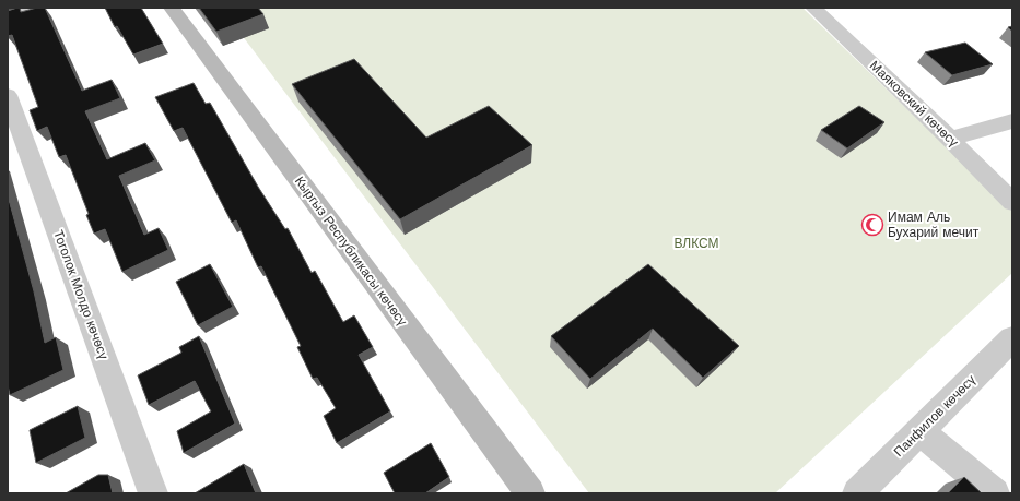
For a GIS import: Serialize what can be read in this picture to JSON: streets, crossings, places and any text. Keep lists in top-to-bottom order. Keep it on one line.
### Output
{"streets":{"main road":["Кыргыз Республикасы көчөсү"],"street":["Маяковский көчөсү","Тоголок Молдо көчөсү","Панфилов көчөсү"]},"parks":["ВЛКСМ"],"places":{"mosque":["Имам Аль Бухарий мечит"]}}
